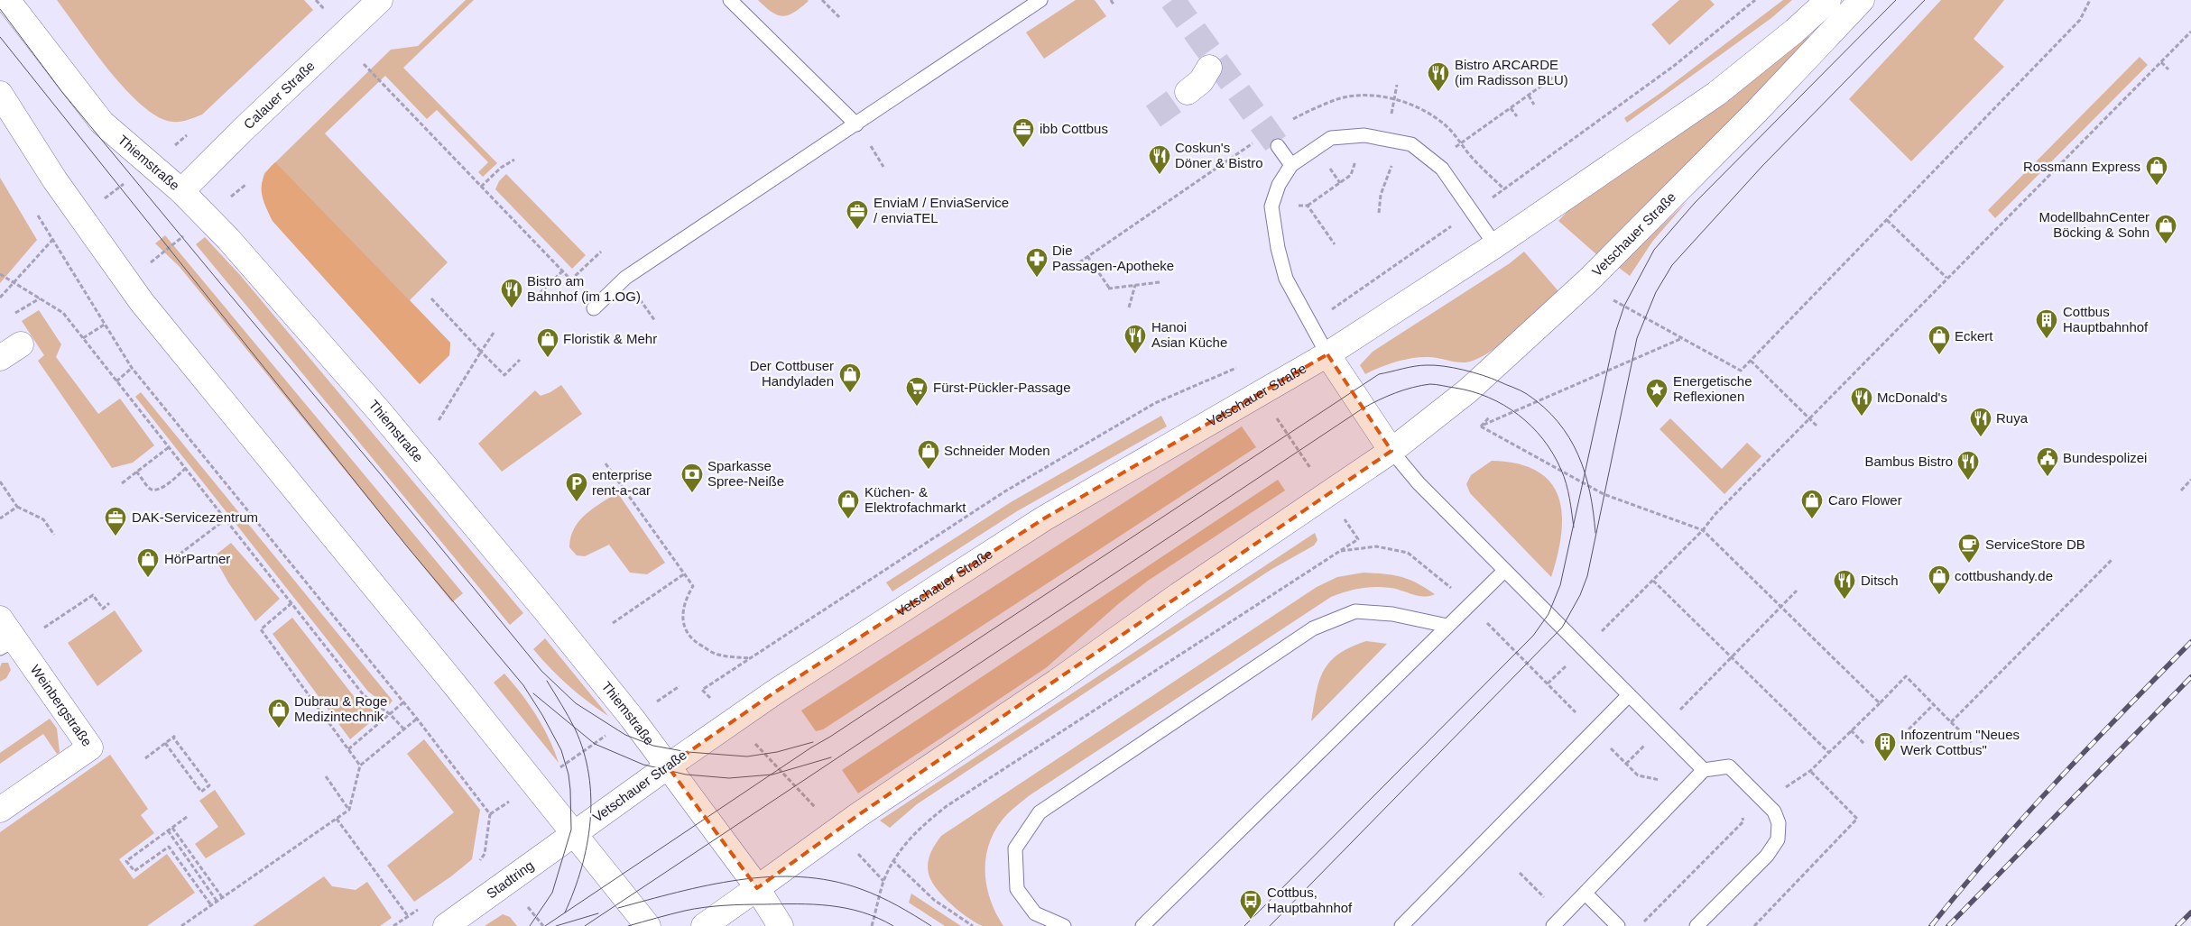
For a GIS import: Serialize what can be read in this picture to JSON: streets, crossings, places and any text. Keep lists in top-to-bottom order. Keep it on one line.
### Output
{"streets":{"street":["Calauer Straße","Thiemstraße","Vetschauer Straße","Weinbergstraße","Stadtring"]},"crossings":[["Calauer Straße","Thiemstraße"],["Thiemstraße","Vetschauer Straße"],["Vetschauer Straße","Stadtring"]],"places":{"restaurant":["Bistro ARCARDE (im Radisson BLU)","Coskun's Döner & Bistro","Bistro am Bahnhof (im 1.OG)","Hanoi Asian Küche","McDonald's","Ruya","Bambus Bistro","Ditsch"],"office":["ibb Cottbus","EnviaM / EnviaService / enviaTEL","DAK-Servicezentrum"],"shop":["Rossmann Express","ModellbahnCenter Böcking & Sohn","Eckert","Floristik & Mehr","Der Cottbuser Handyladen","Schneider Moden","Küchen- & Elektrofachmarkt","Caro Flower","HörPartner","cottbushandy.de","Dubrau & Roge Medizintechnik"],"pharmacy":["Die Passagen-Apotheke"],"building":["Cottbus Hauptbahnhof","Infozentrum \"Neues Werk Cottbus\""],"supermarket":["Fürst-Pückler-Passage"],"place":["Energetische Reflexionen"],"public building":["Bundespolizei"],"bank":["Sparkasse Spree-Neiße"],"parking":["enterprise rent-a-car"],"cafe":["ServiceStore DB"],"bus stop":["Cottbus, Hauptbahnhof"]}}
